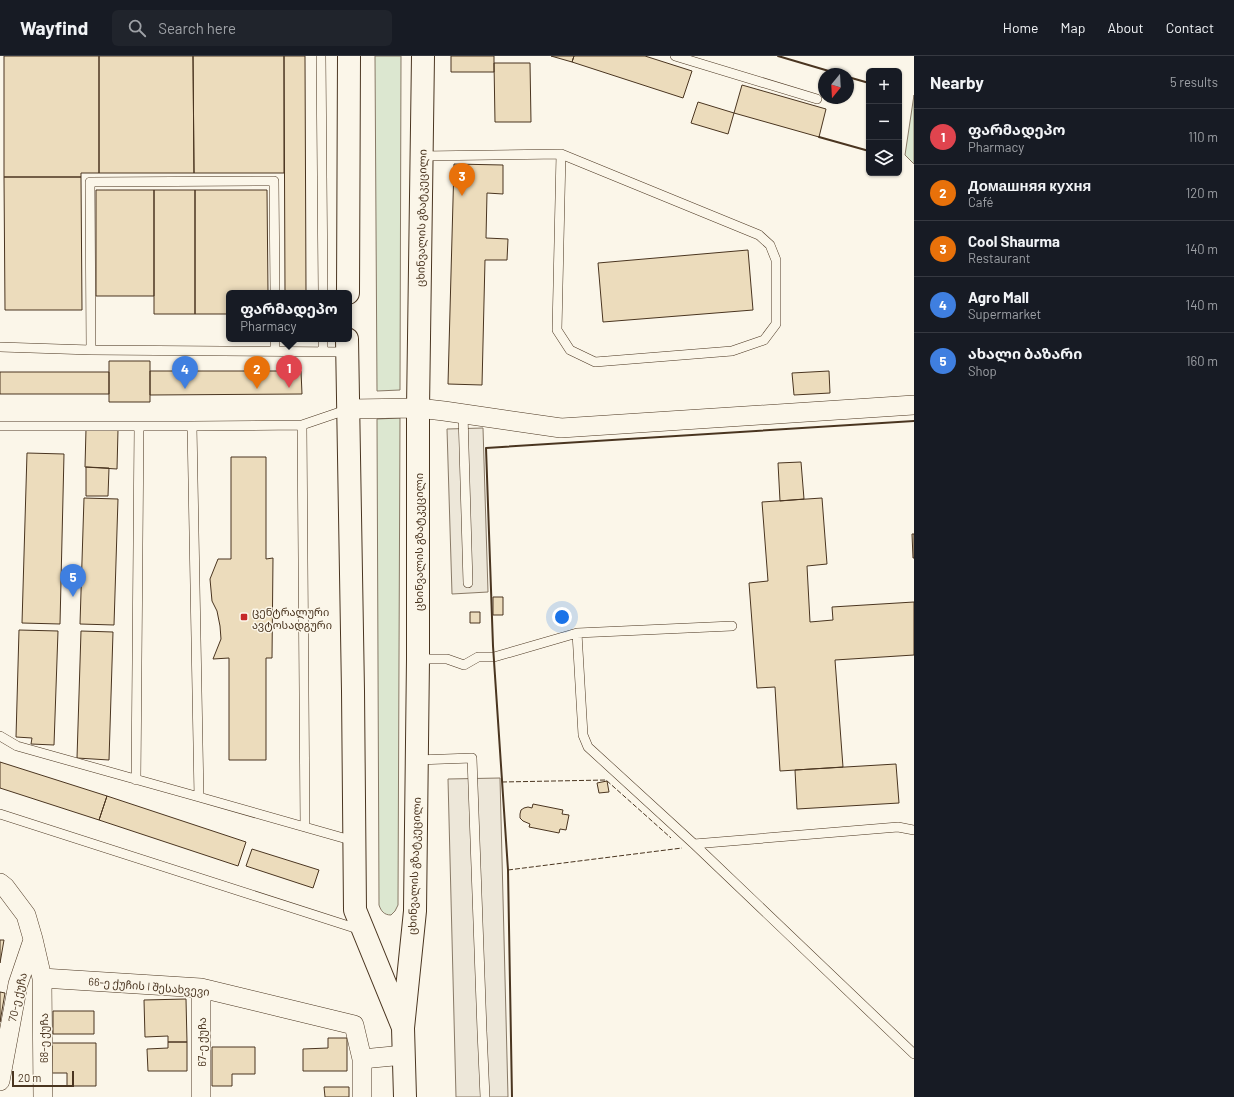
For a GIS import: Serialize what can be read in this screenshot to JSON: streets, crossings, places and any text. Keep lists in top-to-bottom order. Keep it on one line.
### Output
{"streets":{"main road":["ცხინვალის გზატკეცილი"],"street":["66-ე ქუჩის I შესახვევი","70-ე ქუჩა","68-ე ქუჩა","67-ე ქუჩა"]},"crossings":[["66-ე ქუჩის I შესახვევი","68-ე ქუჩა"],["66-ე ქუჩის I შესახვევი","67-ე ქუჩა"]],"places":{"transit":["ცენტრალური ავტოსადგური"]},"scale_bar":"20 m","north":"bottom","page":{"header":"Wayfind","search":"Search here","nav":["Home","Map","About","Contact"],"heading":["Nearby","5 results"],"map_buttons":["+","−"],"list":[{"mark":"1","name":"ფარმადეპო","note":"Pharmacy","value":"110 m"},{"mark":"2","name":"Домашняя кухня","note":"Café","value":"120 m"},{"mark":"3","name":"Cool Shaurma","note":"Restaurant","value":"140 m"},{"mark":"4","name":"Agro Mall","note":"Supermarket","value":"140 m"},{"mark":"5","name":"ახალი ბაზარი","note":"Shop","value":"160 m"}],"pins":["3","1","2","4","5"],"popup":["ფარმადეპო","Pharmacy"],"scale":"20 m"}}
